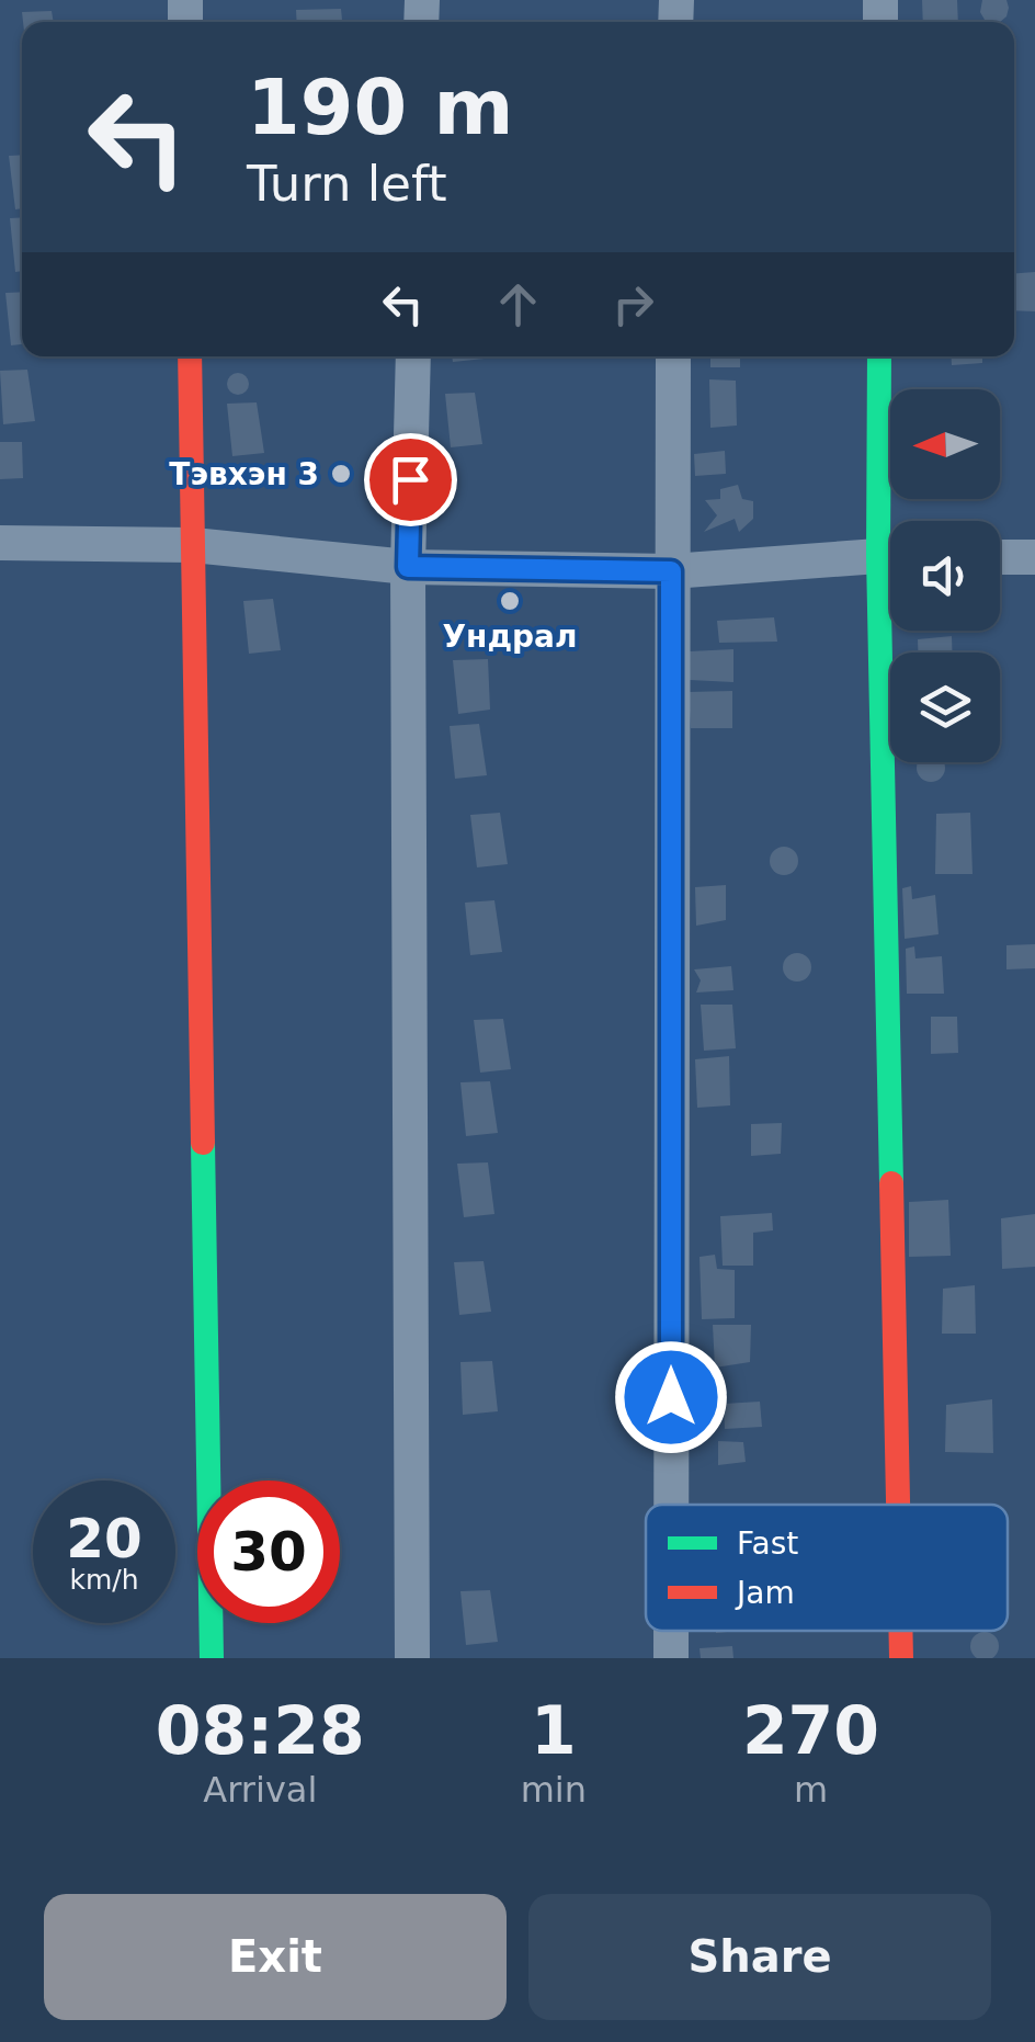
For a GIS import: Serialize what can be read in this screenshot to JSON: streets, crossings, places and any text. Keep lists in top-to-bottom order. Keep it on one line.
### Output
{"places":["Тэвхэн 3","Ундрал"],"legend":["Fast","Jam"],"north":"left","page":{"turn":["190 m","Turn left"],"speed":"20 km/h","limit":"30","eta":["08:28","Arrival","1","min","270","m"],"buttons":["Exit","Share"]}}
